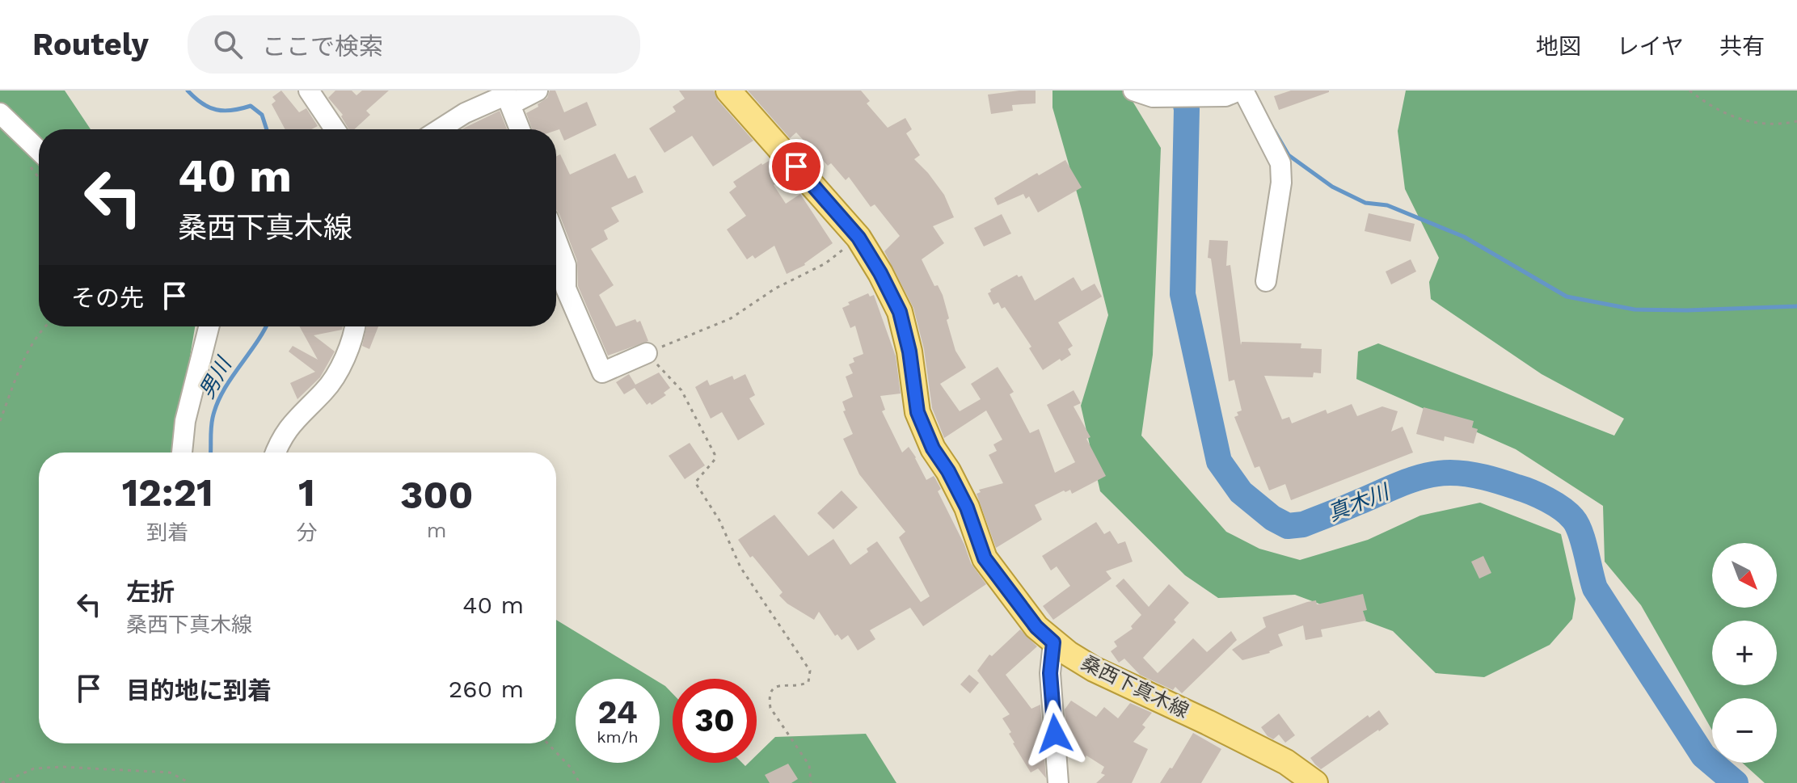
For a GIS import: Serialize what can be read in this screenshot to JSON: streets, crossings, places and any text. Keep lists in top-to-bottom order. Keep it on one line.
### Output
{"streets":{"main road":["桑西下真木線"]},"water":["男川","真木川"],"north":"bottom right","page":{"header":"Routely","search":"ここで検索","nav":["地図","レイヤ","共有"],"turn":["40 m","桑西下真木線"],"then":"その先","eta":["12:21","到着","1","分","300","m"],"map_buttons":["+","−"],"list":[{"name":"左折","note":"桑西下真木線","value":"40 m"},{"name":"目的地に到着","value":"260 m"}],"speed":"24 km/h","limit":"30"}}
